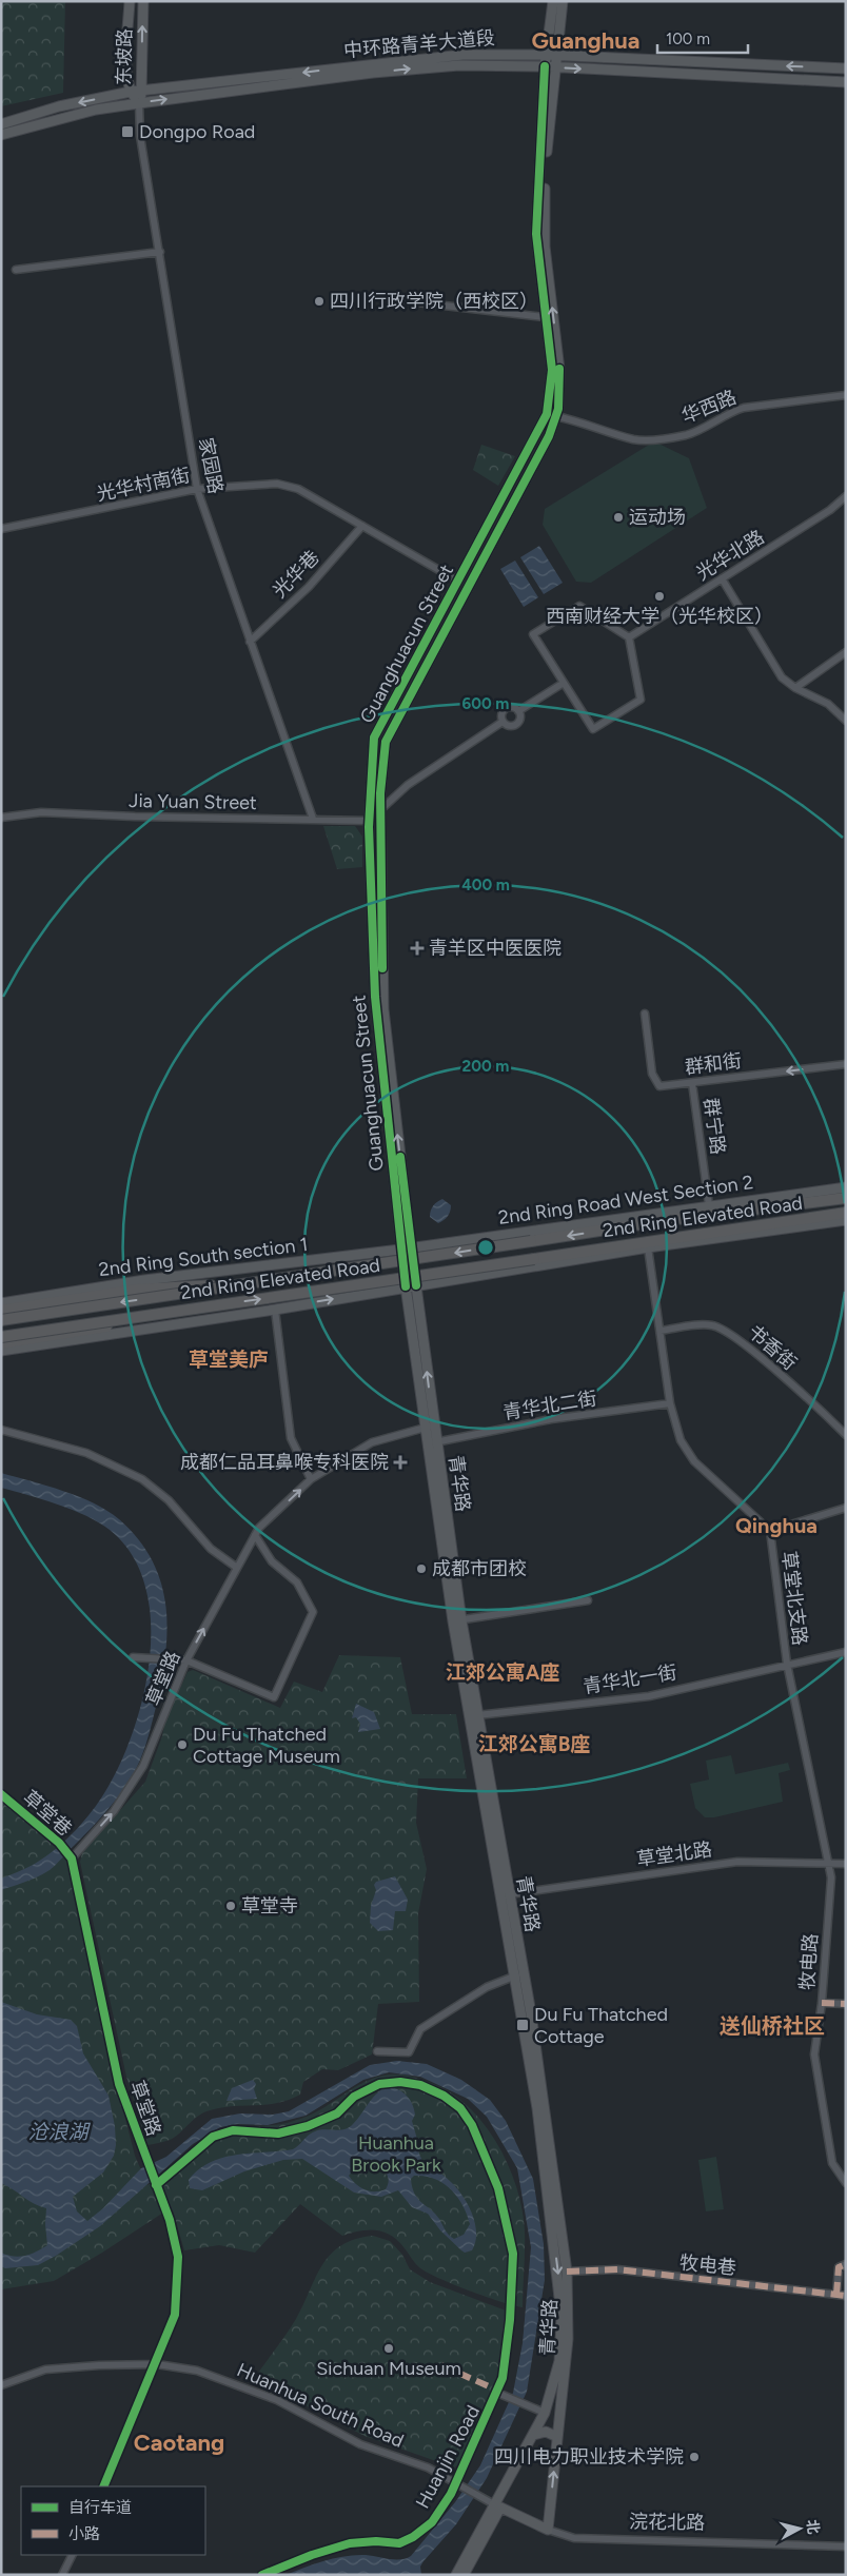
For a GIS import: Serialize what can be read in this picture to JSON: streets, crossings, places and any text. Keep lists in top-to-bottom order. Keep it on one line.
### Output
{"streets":{"highway":["2nd Ring Elevated Road"],"main road":["中环路青羊大道段","东坡路","Guanghuacun Street","2nd Ring Road West Section 2","2nd Ring South section 1","青华路","浣花北路"],"street":["华西路","家园路","光华村南街","光华北路","光华巷","Jia Yuan Street","群和街","群宁路","书香街","青华北二街","草堂北支路","草堂路","青华北一街","草堂巷","草堂北路","牧电路","牧电巷","Huanhua South Road","Huanjin Road"]},"crossings":[["中环路青羊大道段","东坡路"],["中环路青羊大道段","家园路"],["中环路青羊大道段","Guanghuacun Street"],["东坡路","家园路"],["华西路","Guanghuacun Street"],["家园路","光华村南街"],["家园路","光华巷"],["家园路","Jia Yuan Street"],["光华村南街","光华巷"],["光华村南街","Guanghuacun Street"],["Guanghuacun Street","Jia Yuan Street"],["Guanghuacun Street","2nd Ring Road West Section 2"],["Guanghuacun Street","2nd Ring South section 1"],["Guanghuacun Street","青华路"],["群和街","群宁路"],["群宁路","2nd Ring Road West Section 2"],["2nd Ring Road West Section 2","2nd Ring South section 1"],["书香街","草堂北支路"],["青华北二街","青华路"],["青华北二街","草堂北支路"],["青华路","草堂路"],["青华路","青华北一街"],["青华路","草堂北路"],["青华路","牧电巷"],["青华路","Huanhua South Road"],["青华路","浣花北路"],["草堂北支路","青华北一街"],["草堂北支路","草堂北路"],["草堂北支路","牧电路"],["草堂路","草堂巷"],["草堂路","Huanhua South Road"],["草堂北路","牧电路"],["Huanhua South Road","Huanjin Road"],["Huanhua South Road","浣花北路"]],"one_way":["群和街"],"districts":["Guanghua","草堂美庐","Qinghua","江郊公寓A座","江郊公寓B座","送仙桥社区","Caotang"],"water":["沧浪湖"],"parks":["Huanhua Brook Park"],"places":{"transit":["Dongpo Road","Du Fu Thatched Cottage"],"other":["四川行政学院（西校区）","运动场","西南财经大学（光华校区）","成都市团校","Du Fu Thatched Cottage Museum","草堂寺","Sichuan Museum","四川电力职业技术学院"],"health":["青羊区中医医院","成都仁品耳鼻喉专科医院"]},"legend":["自行车道","小路"],"scale_bar":"100 m","north":"right","rings":["600 m","400 m","200 m"]}
